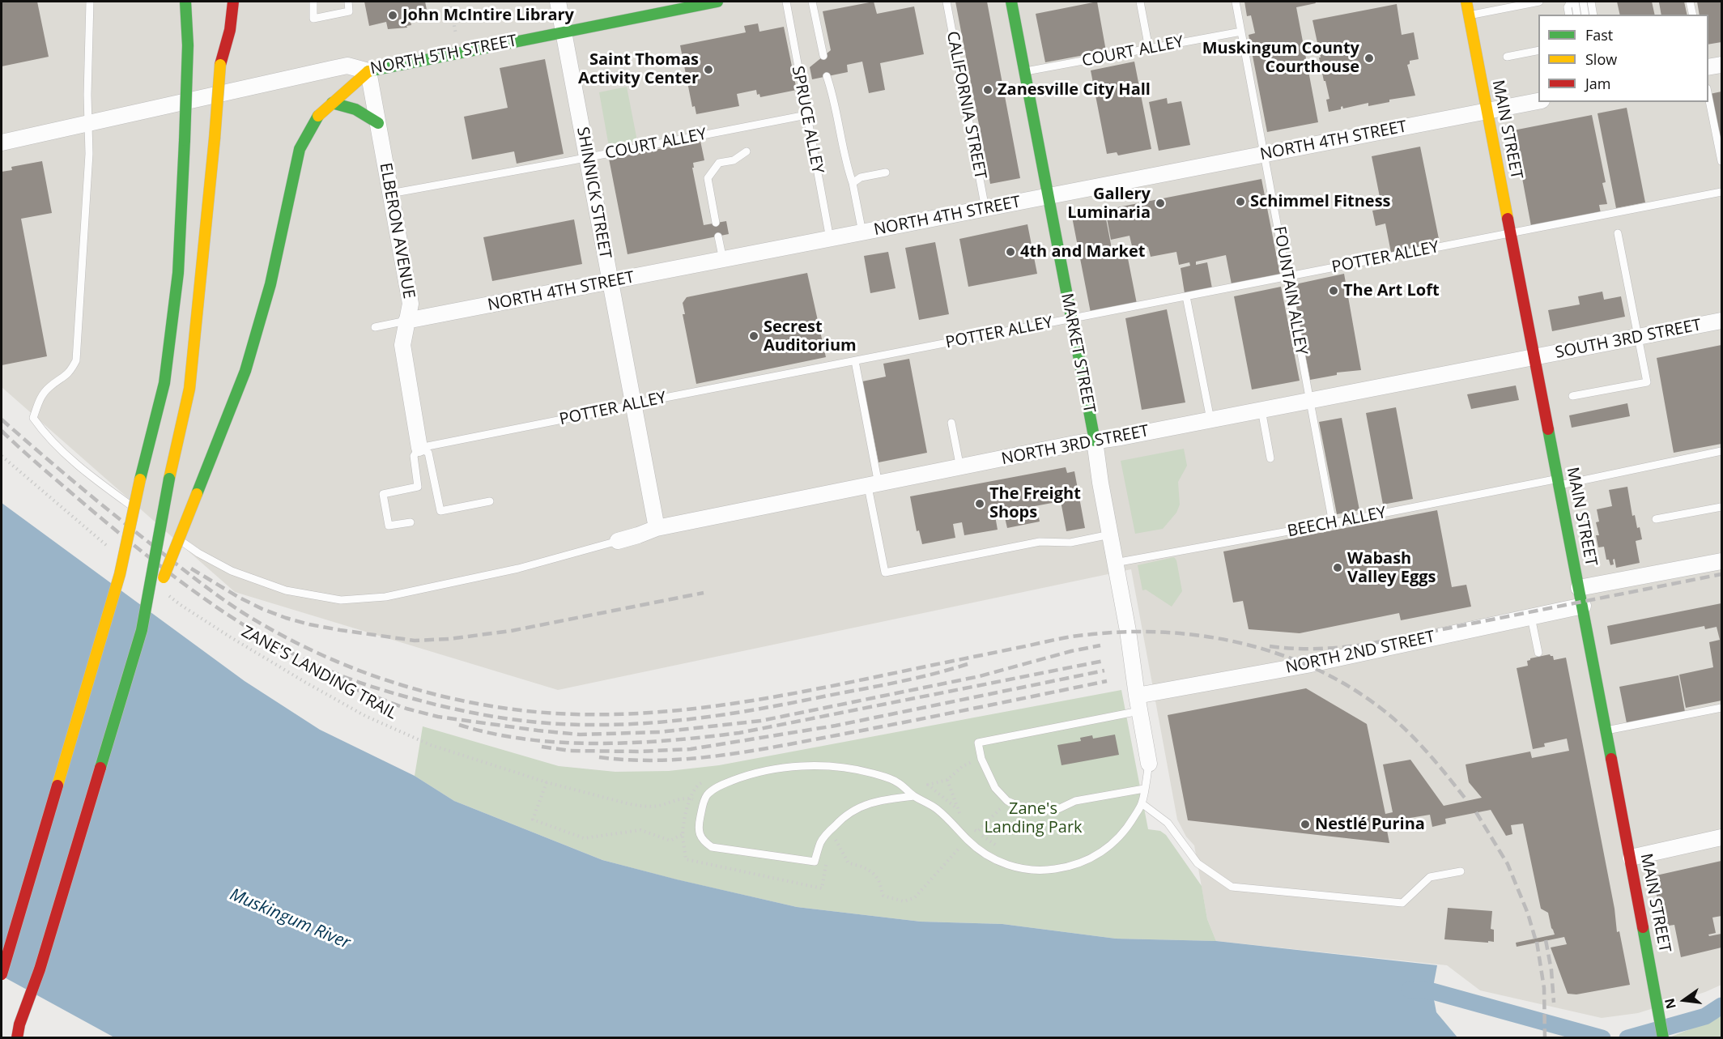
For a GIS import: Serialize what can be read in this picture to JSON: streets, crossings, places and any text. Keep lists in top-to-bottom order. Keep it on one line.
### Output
{"streets":{"main road":["NORTH 5TH STREET","MAIN STREET","MARKET STREET"],"street":["NORTH 4TH STREET","SHINNICK STREET","ELBERON AVENUE","SOUTH 3RD STREET","NORTH 3RD STREET","NORTH 2ND STREET"],"lane":["COURT ALLEY","CALIFORNIA STREET","SPRUCE ALLEY","POTTER ALLEY","FOUNTAIN ALLEY","BEECH ALLEY"],"path":["ZANE'S LANDING TRAIL"]},"crossings":[["COURT ALLEY","SPRUCE ALLEY"],["COURT ALLEY","SHINNICK STREET"],["COURT ALLEY","ELBERON AVENUE"],["COURT ALLEY","FOUNTAIN ALLEY"],["COURT ALLEY","MARKET STREET"],["NORTH 5TH STREET","SHINNICK STREET"],["NORTH 5TH STREET","ELBERON AVENUE"],["CALIFORNIA STREET","NORTH 4TH STREET"],["SPRUCE ALLEY","NORTH 4TH STREET"],["MAIN STREET","NORTH 4TH STREET"],["MAIN STREET","POTTER ALLEY"],["MAIN STREET","SOUTH 3RD STREET"],["MAIN STREET","NORTH 3RD STREET"],["MAIN STREET","BEECH ALLEY"],["MAIN STREET","NORTH 2ND STREET"],["NORTH 4TH STREET","SHINNICK STREET"],["NORTH 4TH STREET","ELBERON AVENUE"],["NORTH 4TH STREET","FOUNTAIN ALLEY"],["NORTH 4TH STREET","MARKET STREET"],["SHINNICK STREET","POTTER ALLEY"],["SHINNICK STREET","NORTH 3RD STREET"],["ELBERON AVENUE","POTTER ALLEY"],["POTTER ALLEY","FOUNTAIN ALLEY"],["POTTER ALLEY","MARKET STREET"],["FOUNTAIN ALLEY","NORTH 3RD STREET"],["FOUNTAIN ALLEY","BEECH ALLEY"],["SOUTH 3RD STREET","NORTH 3RD STREET"],["MARKET STREET","NORTH 3RD STREET"],["MARKET STREET","BEECH ALLEY"],["MARKET STREET","NORTH 2ND STREET"]],"water":["Muskingum River"],"parks":["Zane's Landing Park"],"places":["John McIntire Library","Muskingum County Courthouse","Saint Thomas Activity Center","Zanesville City Hall","Schimmel Fitness","Gallery Luminaria","4th and Market","The Art Loft","Secrest Auditorium","The Freight Shops","Wabash Valley Eggs","Nestlé Purina"],"legend":["Fast","Slow","Jam"],"north":"left"}
